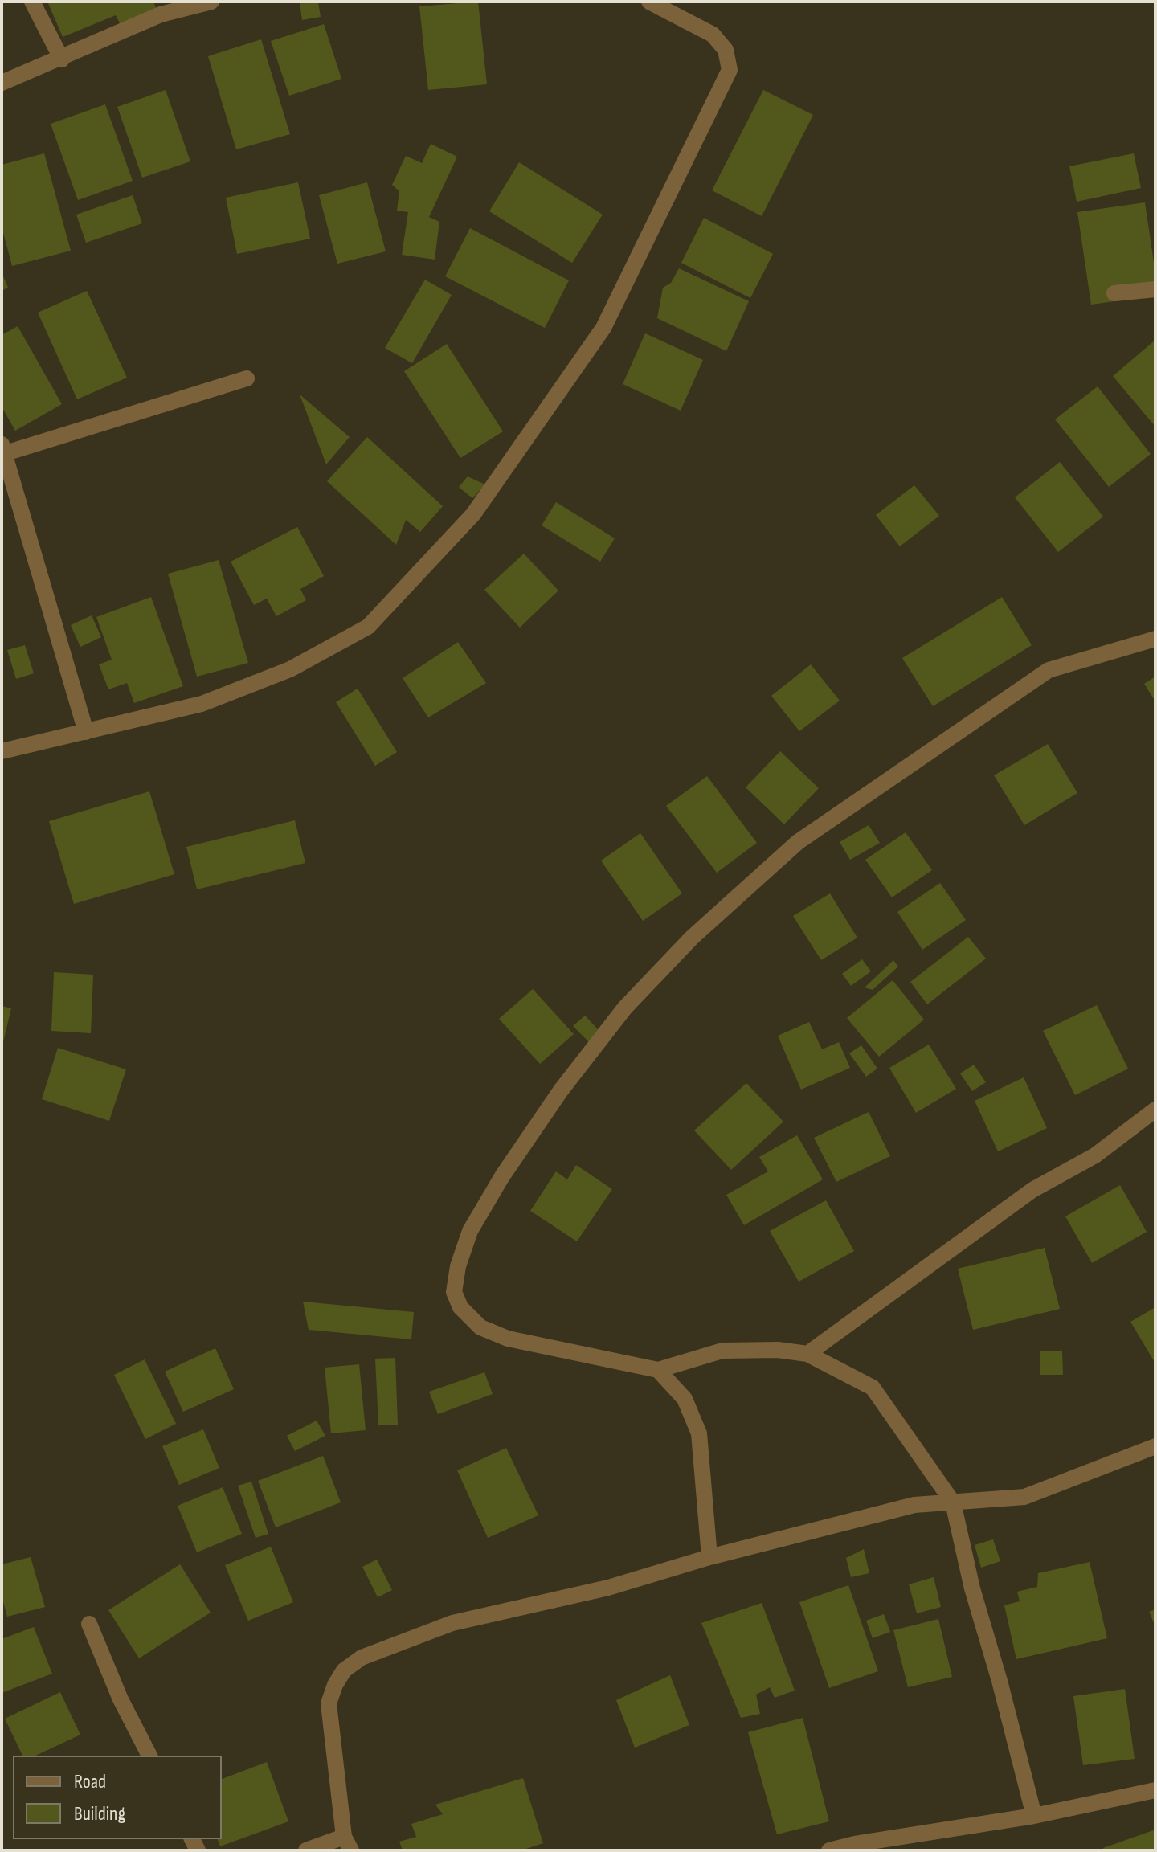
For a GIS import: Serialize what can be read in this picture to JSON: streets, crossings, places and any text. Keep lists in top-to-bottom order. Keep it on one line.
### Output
{"legend":["Road","Building"]}
